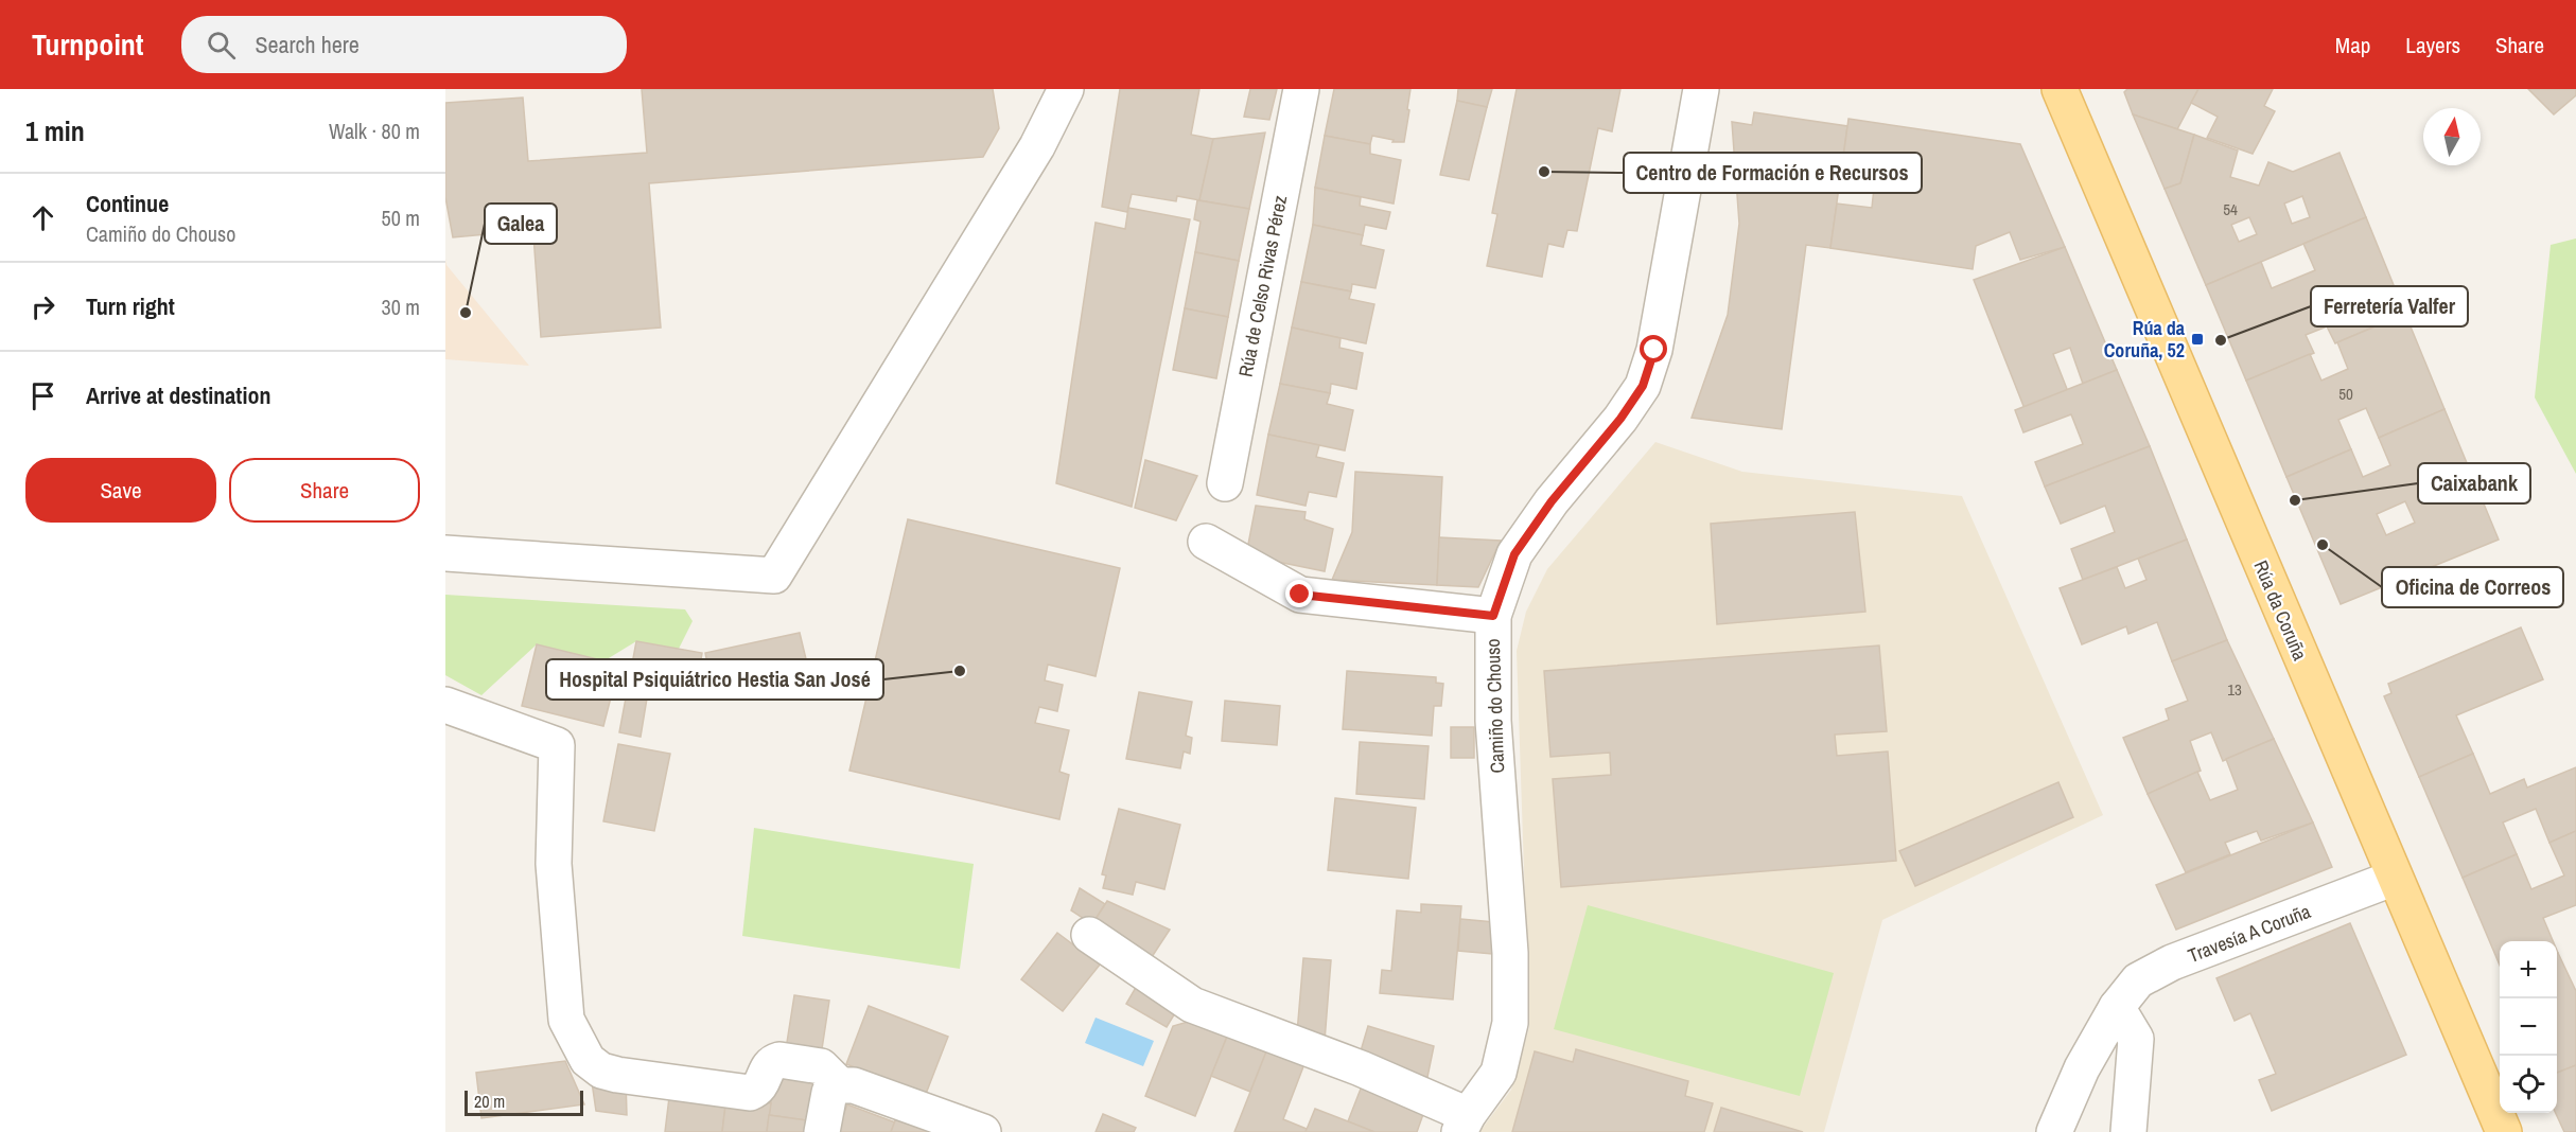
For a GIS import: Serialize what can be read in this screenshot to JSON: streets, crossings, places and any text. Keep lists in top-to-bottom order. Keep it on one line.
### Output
{"streets":{"main road":["Rúa da Coruña"],"street":["Rúa de Celso Rivas Pérez","Camiño do Chouso","Travesía A Coruña"]},"crossings":[["Rúa da Coruña","Travesía A Coruña"]],"places":{"other":["Centro de Formación e Recursos","Galea","Ferretería Valfer","Caixabank","Oficina de Correos","Hospital Psiquiátrico Hestia San José"],"transit":["Rúa da Coruña, 52"]},"house_numbers":["54","50","13"],"scale_bar":"20 m","north":"top","page":{"header":"Turnpoint","search":"Search here","nav":["Map","Layers","Share"],"heading":["1 min","Walk · 80 m"],"list":[["Continue","Camiño do Chouso","50 m"],["Turn right","30 m"],"Arrive at destination"],"buttons":["Save","Share"],"map_buttons":["+","−"],"scale":"20 m"}}
